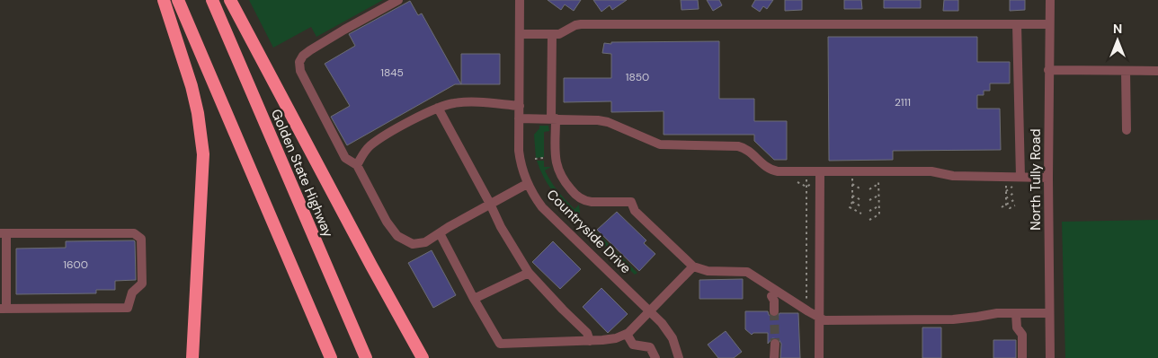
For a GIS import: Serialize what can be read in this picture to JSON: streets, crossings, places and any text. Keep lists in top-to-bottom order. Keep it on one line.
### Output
{"streets":{"highway":["Golden State Highway"],"street":["North Tully Road","Countryside Drive"]},"house_numbers":["1845","1850","2111","1600"],"north":"top"}
